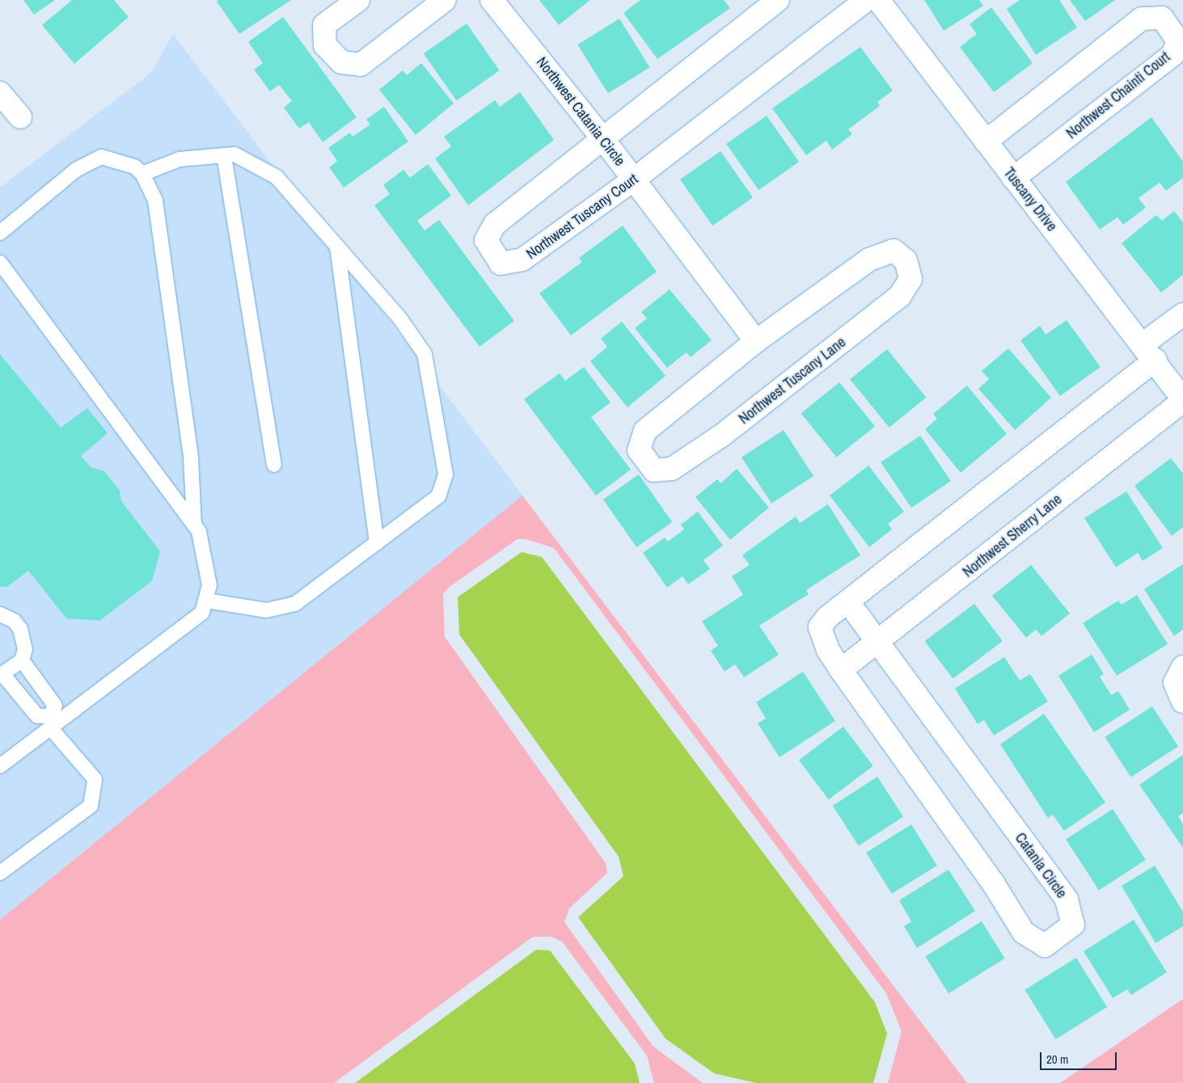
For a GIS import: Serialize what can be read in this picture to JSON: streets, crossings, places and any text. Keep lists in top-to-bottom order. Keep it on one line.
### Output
{"streets":{"street":["Northwest Chainti Court","Northwest Catania Circle","Tuscany Drive","Northwest Tuscany Court","Northwest Tuscany Lane","Northwest Sherry Lane","Catania Circle"]},"crossings":[["Northwest Chainti Court","Tuscany Drive"],["Northwest Catania Circle","Northwest Tuscany Court"],["Northwest Catania Circle","Northwest Tuscany Lane"],["Tuscany Drive","Northwest Sherry Lane"],["Northwest Sherry Lane","Catania Circle"]],"scale_bar":"20 m"}
